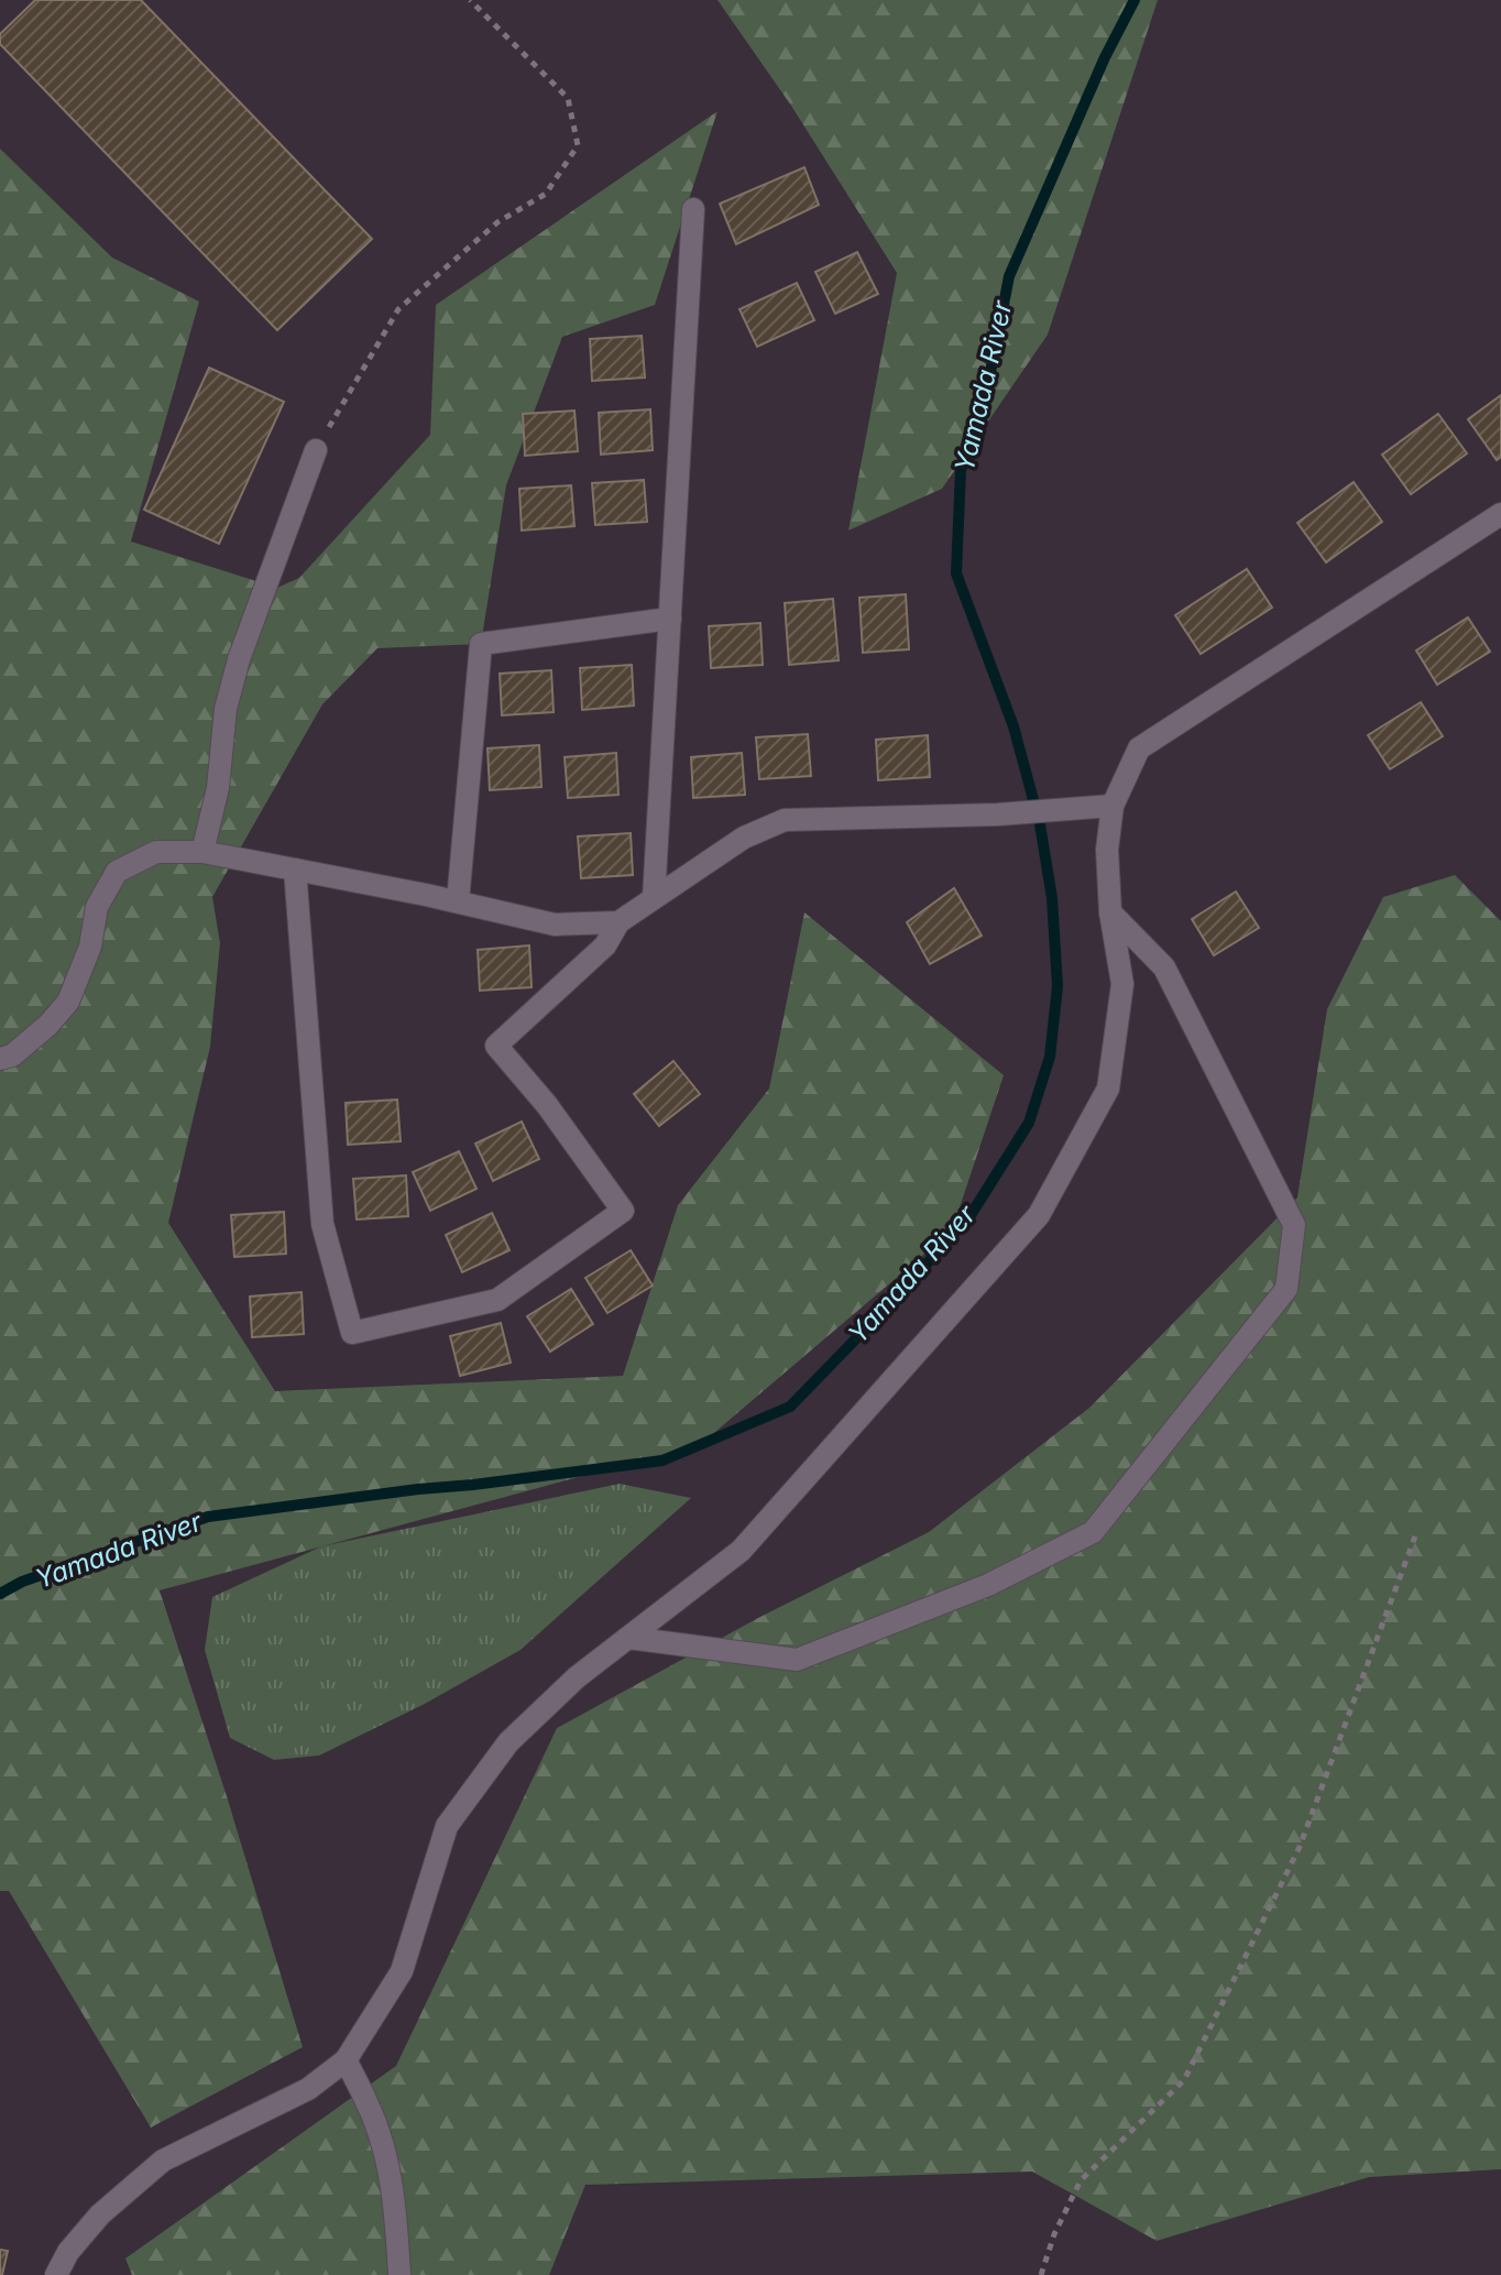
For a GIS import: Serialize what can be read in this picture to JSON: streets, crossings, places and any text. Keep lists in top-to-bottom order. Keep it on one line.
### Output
{"water":["Yamada River"]}
